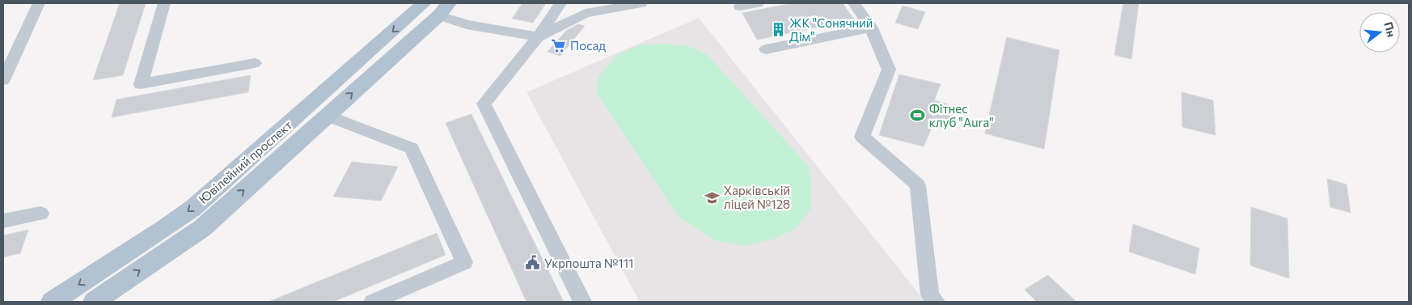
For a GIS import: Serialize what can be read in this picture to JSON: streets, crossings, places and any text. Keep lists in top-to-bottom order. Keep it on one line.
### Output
{"streets":{"main road":["Ювілейний проспект"]},"places":{"building":["ЖК \"Сонячний Дім\""],"supermarket":["Посад"],"sports":["Фітнес клуб \"Aura\""],"school or university":["Харківській ліцей №128"],"public building":["Укрпошта №111"]},"north":"right"}
